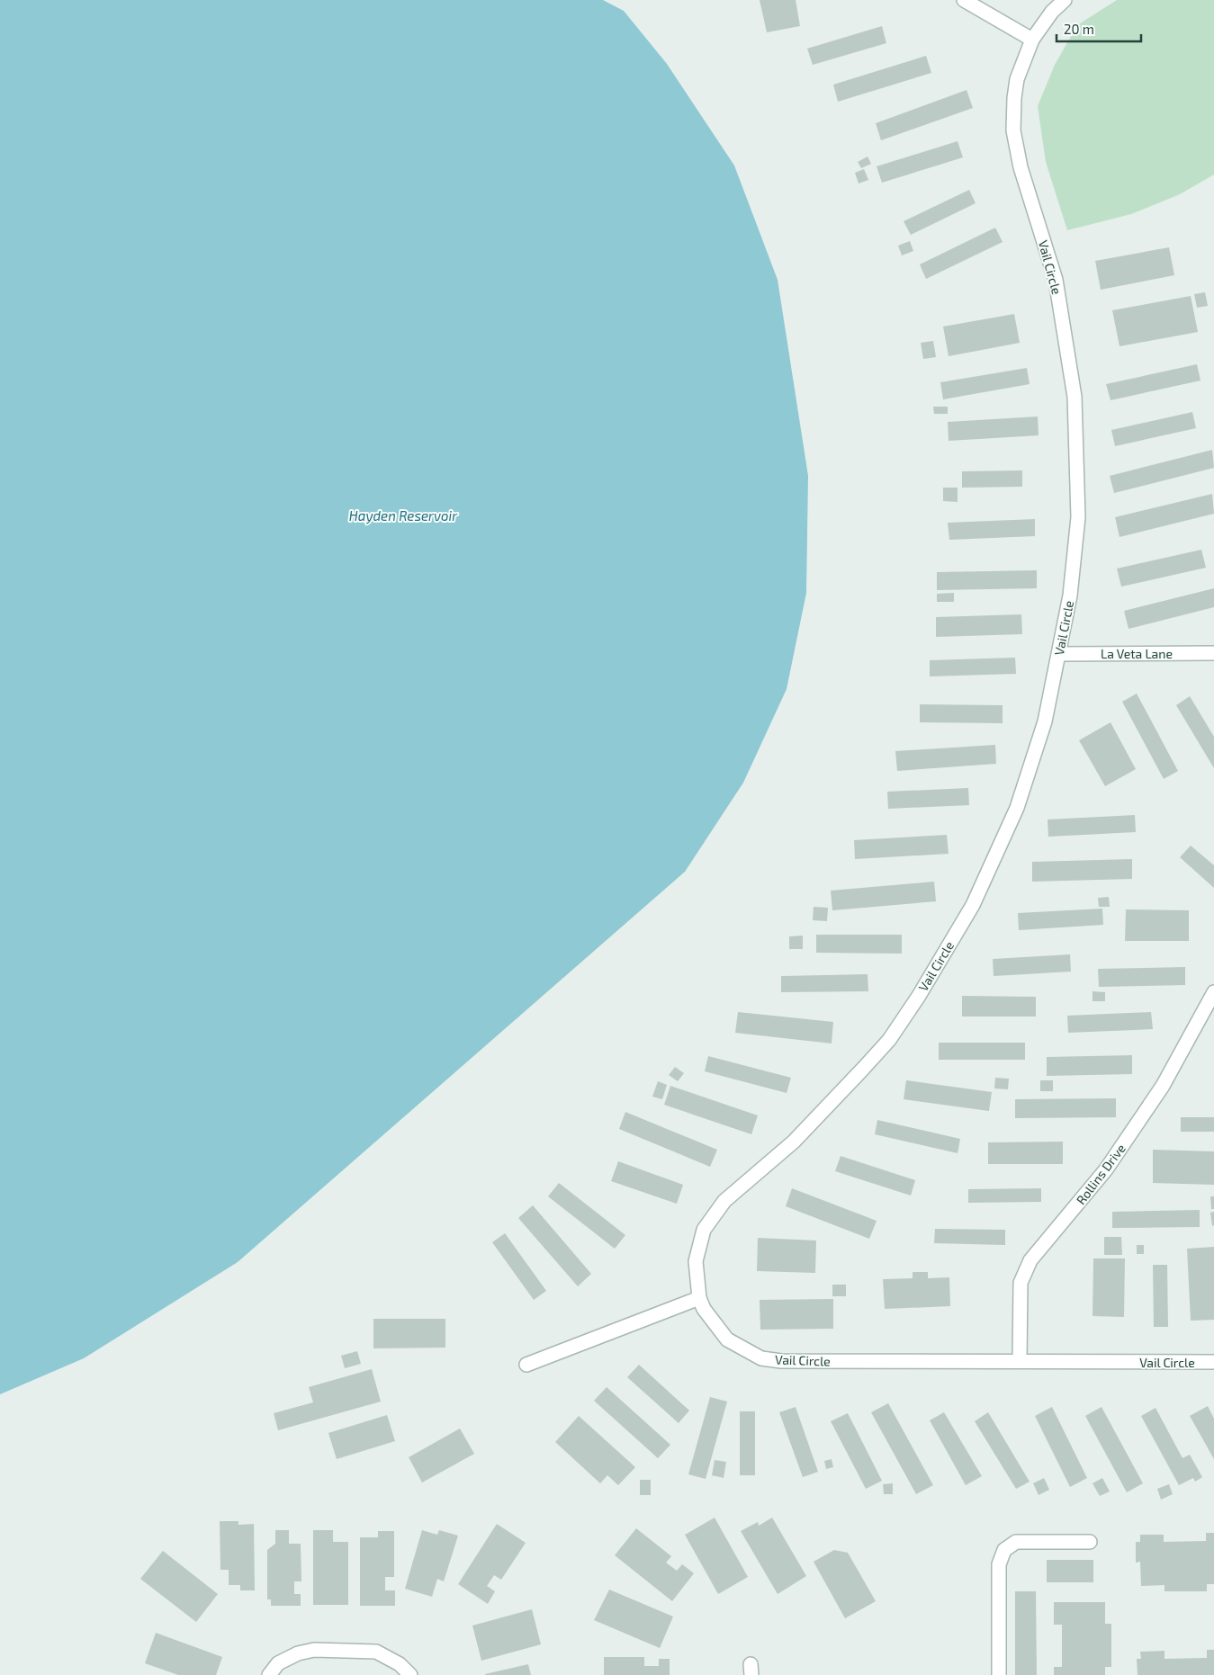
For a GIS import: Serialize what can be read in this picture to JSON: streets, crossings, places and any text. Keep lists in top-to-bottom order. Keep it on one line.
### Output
{"streets":{"street":["Vail Circle","La Veta Lane","Rollins Drive"]},"crossings":[["Vail Circle","La Veta Lane"],["Vail Circle","Rollins Drive"]],"water":["Hayden Reservoir"],"scale_bar":"20 m"}
